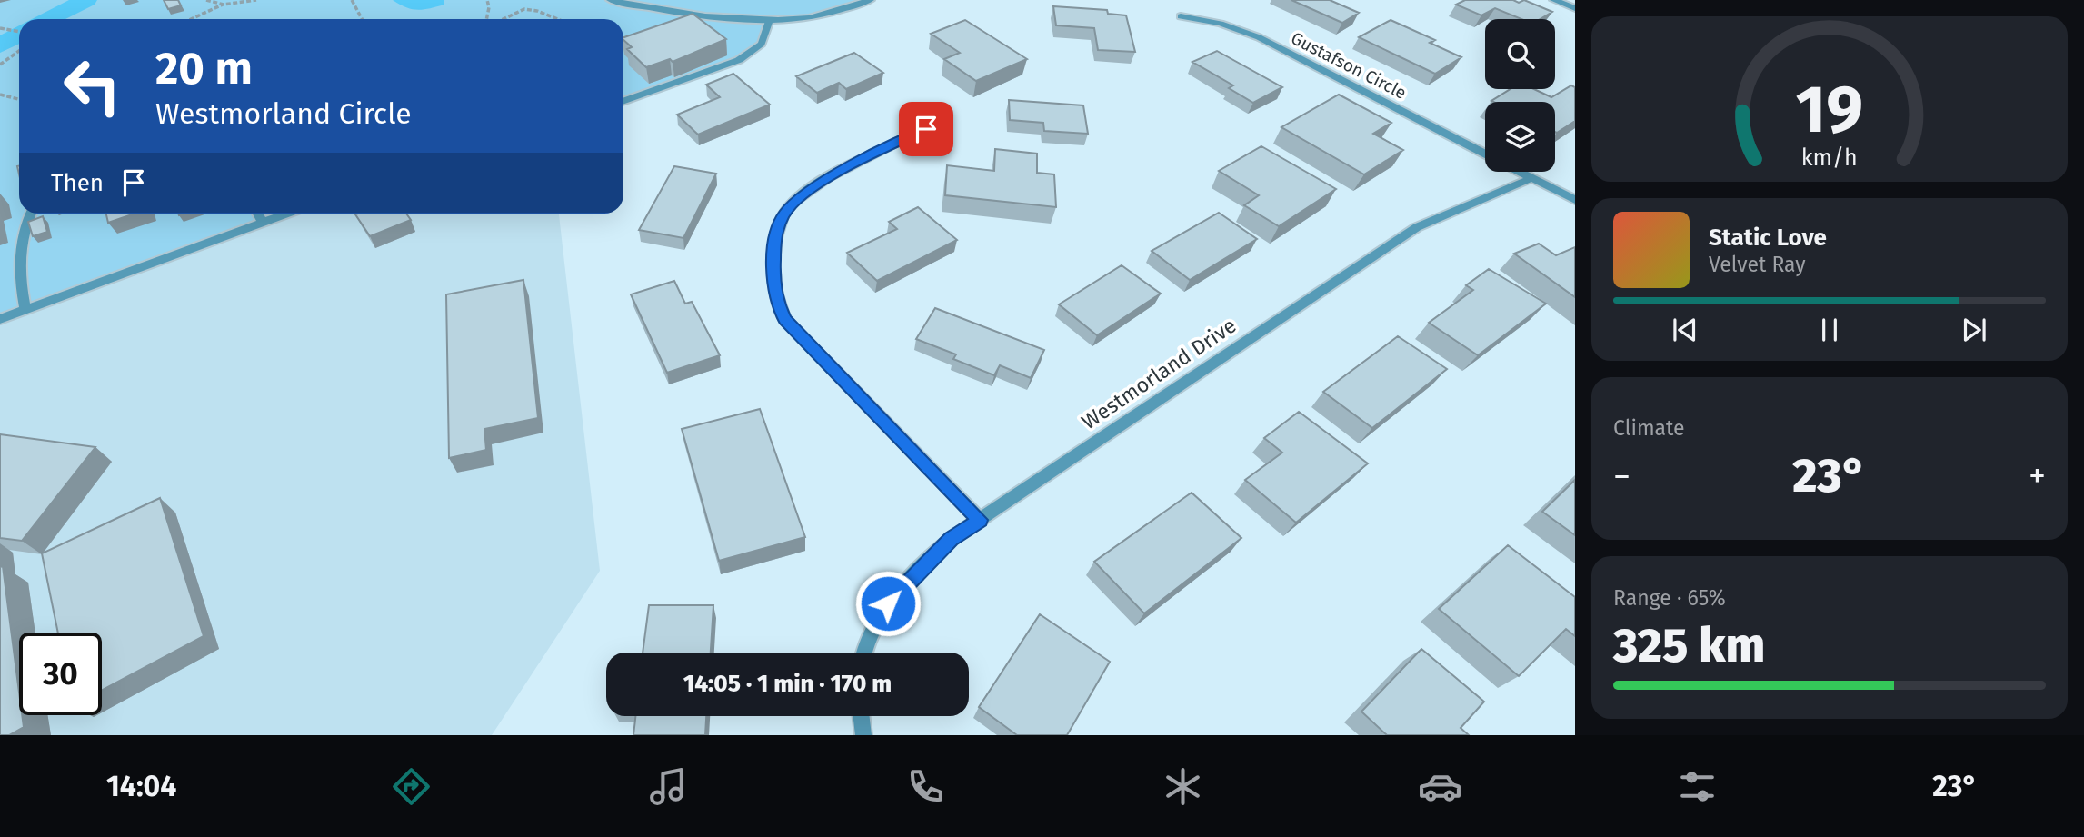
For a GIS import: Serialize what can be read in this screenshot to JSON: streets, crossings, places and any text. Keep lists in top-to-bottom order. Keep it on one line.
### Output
{"streets":{"street":["Gustafson Circle","Westmorland Drive"]},"crossings":[["Gustafson Circle","Westmorland Drive"]],"page":{"turn":["20 m","Westmorland Circle"],"then":"Then","song":["Static Love","Velvet Ray"],"tile":["Climate",["Range · 65%","325 km"]],"heat":["−","23°","+"],"limit":"30","trip":"14:05 · 1 min · 170 m","tabs":["14:04","23°"],"gauge":["19","km/h"]}}
